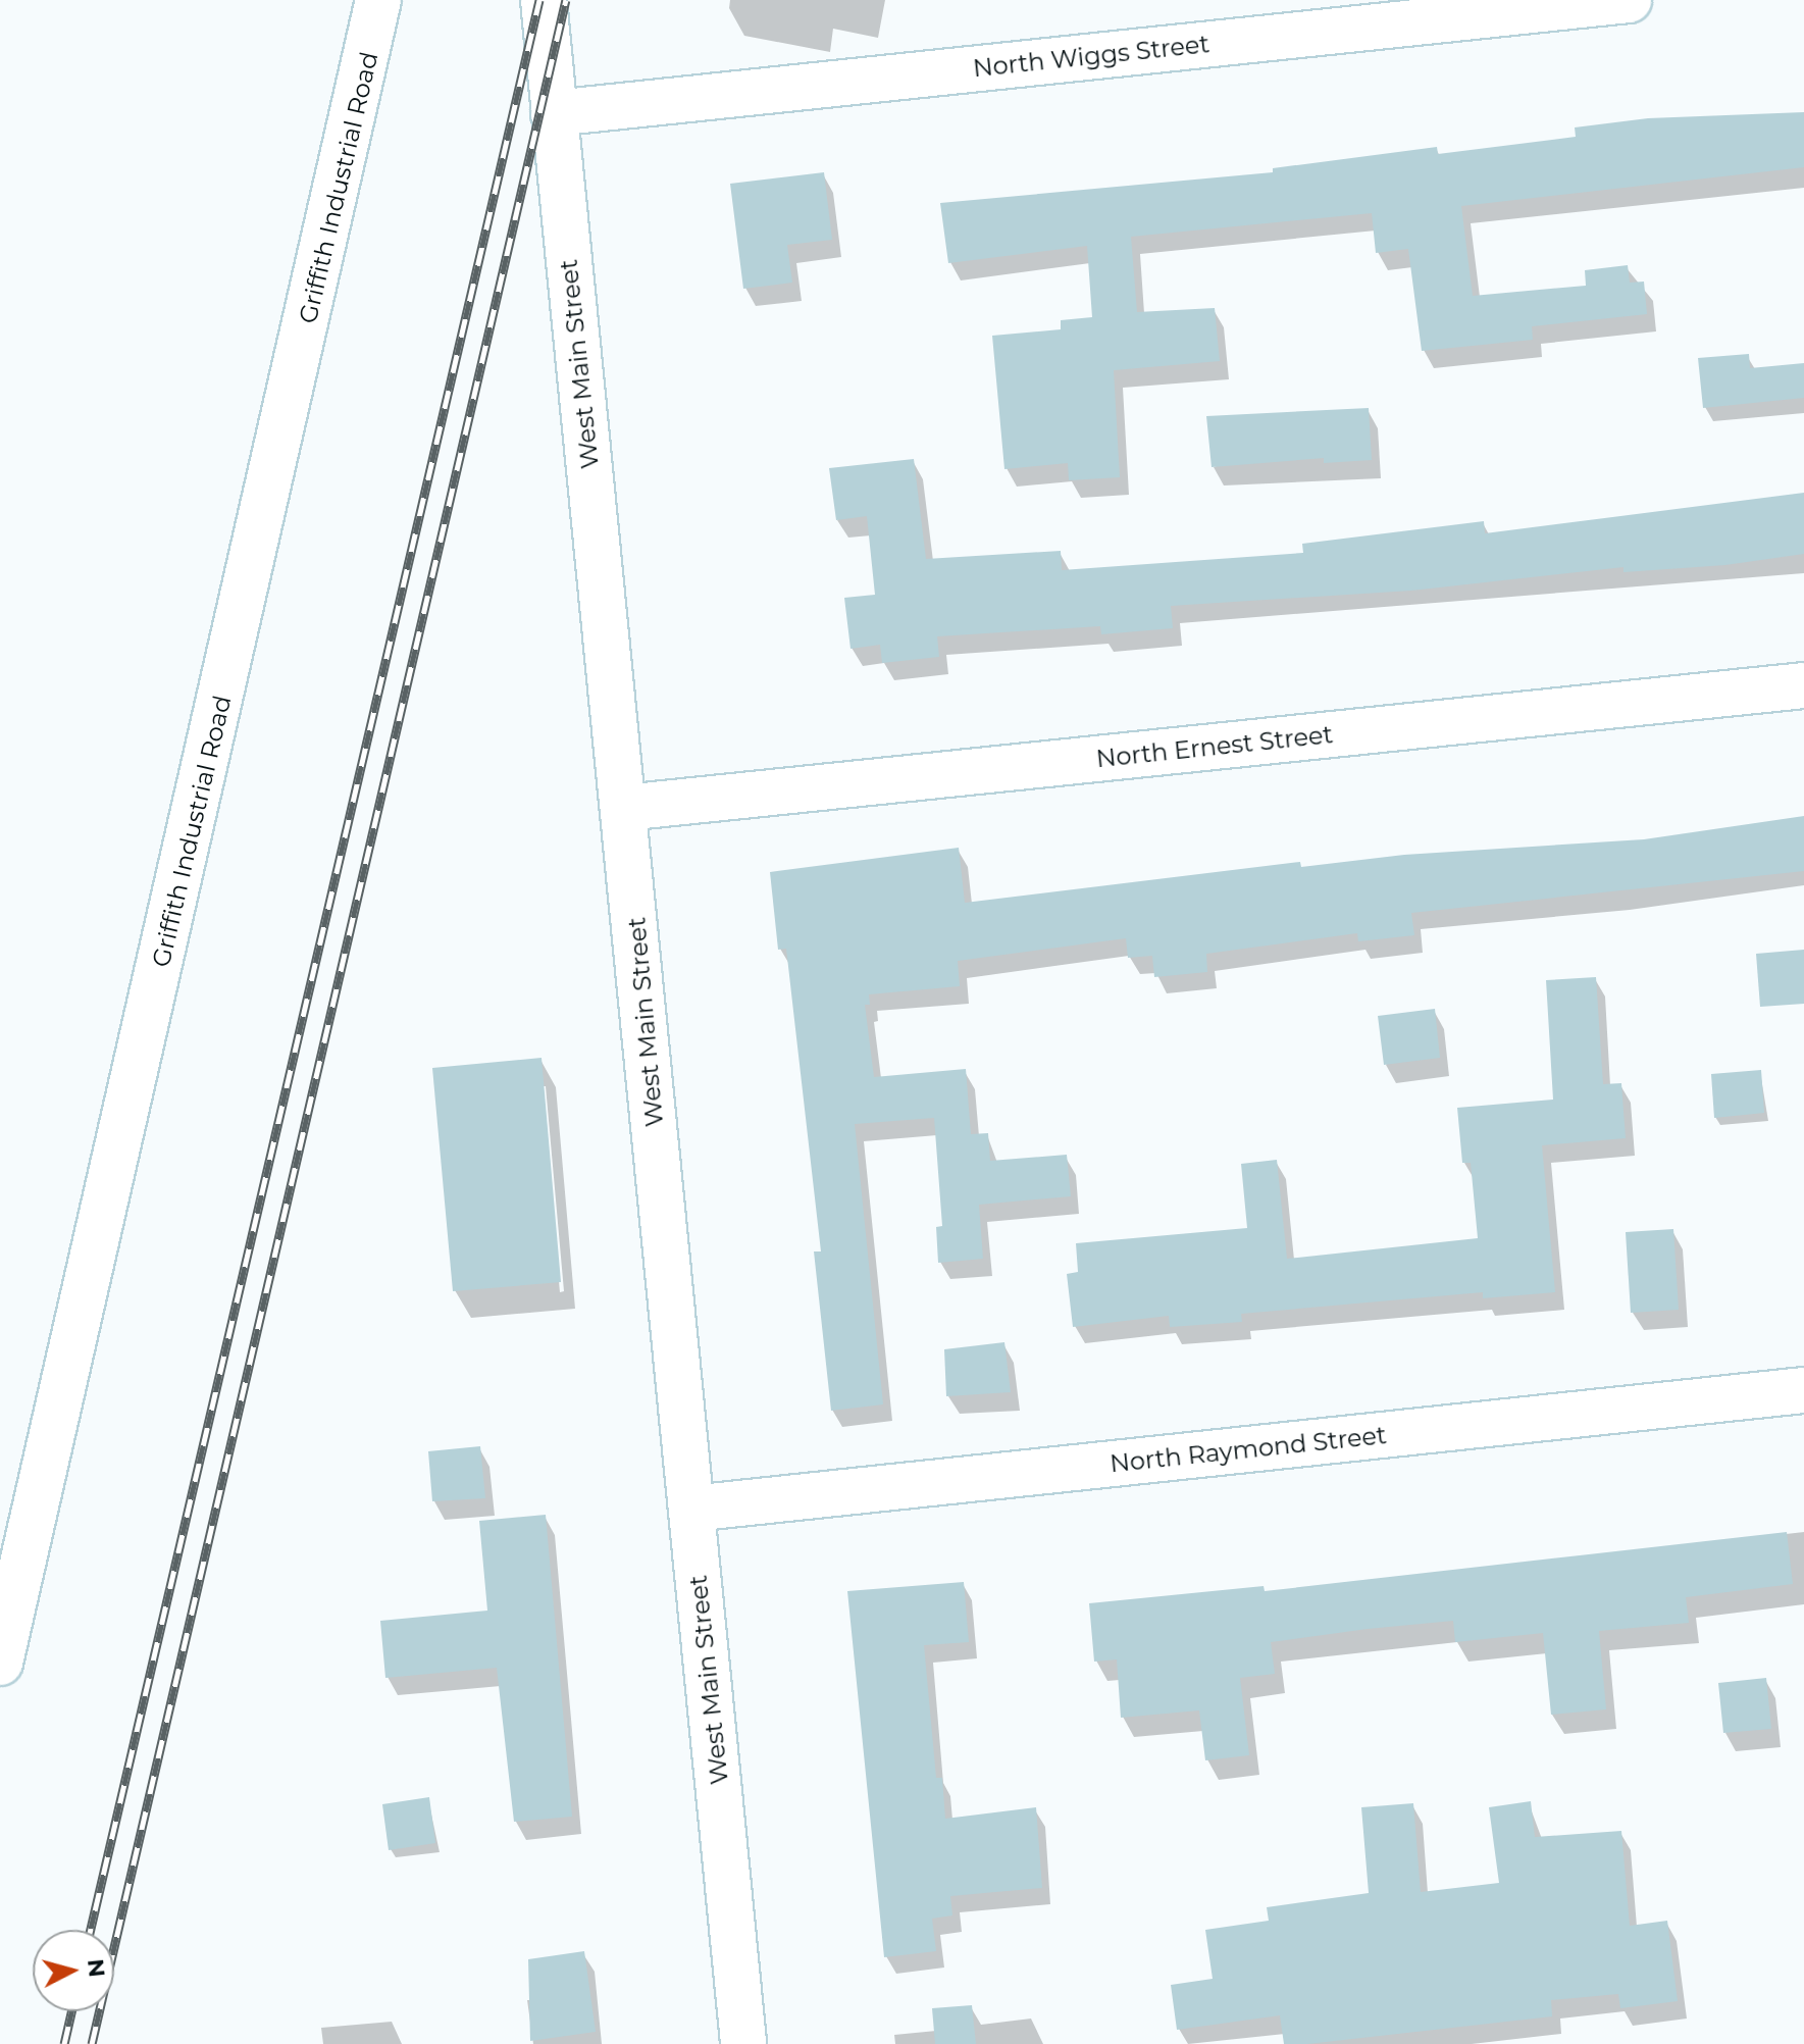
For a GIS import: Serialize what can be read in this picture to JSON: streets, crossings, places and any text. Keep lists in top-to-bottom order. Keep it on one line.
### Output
{"streets":{"street":["North Wiggs Street","Griffith Industrial Road","West Main Street","North Ernest Street","North Raymond Street"]},"crossings":[["North Wiggs Street","West Main Street"],["West Main Street","North Ernest Street"],["West Main Street","North Raymond Street"]],"north":"right"}
